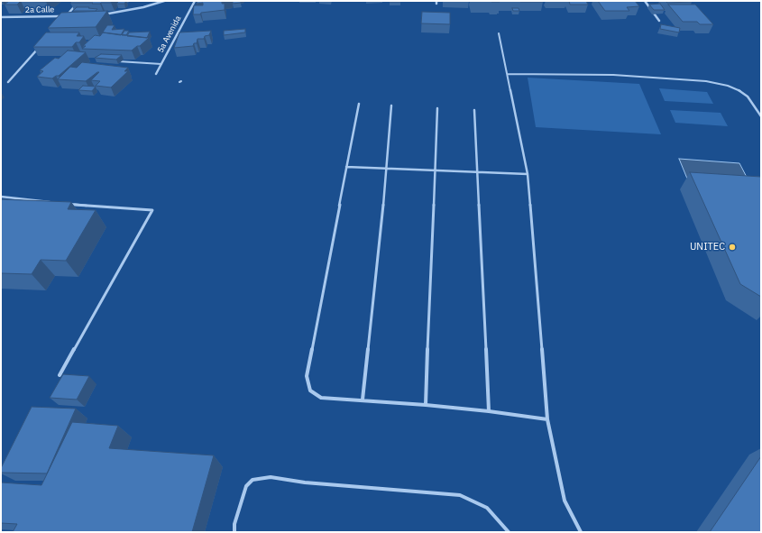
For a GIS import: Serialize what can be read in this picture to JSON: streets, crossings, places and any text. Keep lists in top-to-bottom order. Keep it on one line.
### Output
{"streets":{"street":["2a Calle","5a Avenida"]},"places":["UNITEC"]}
